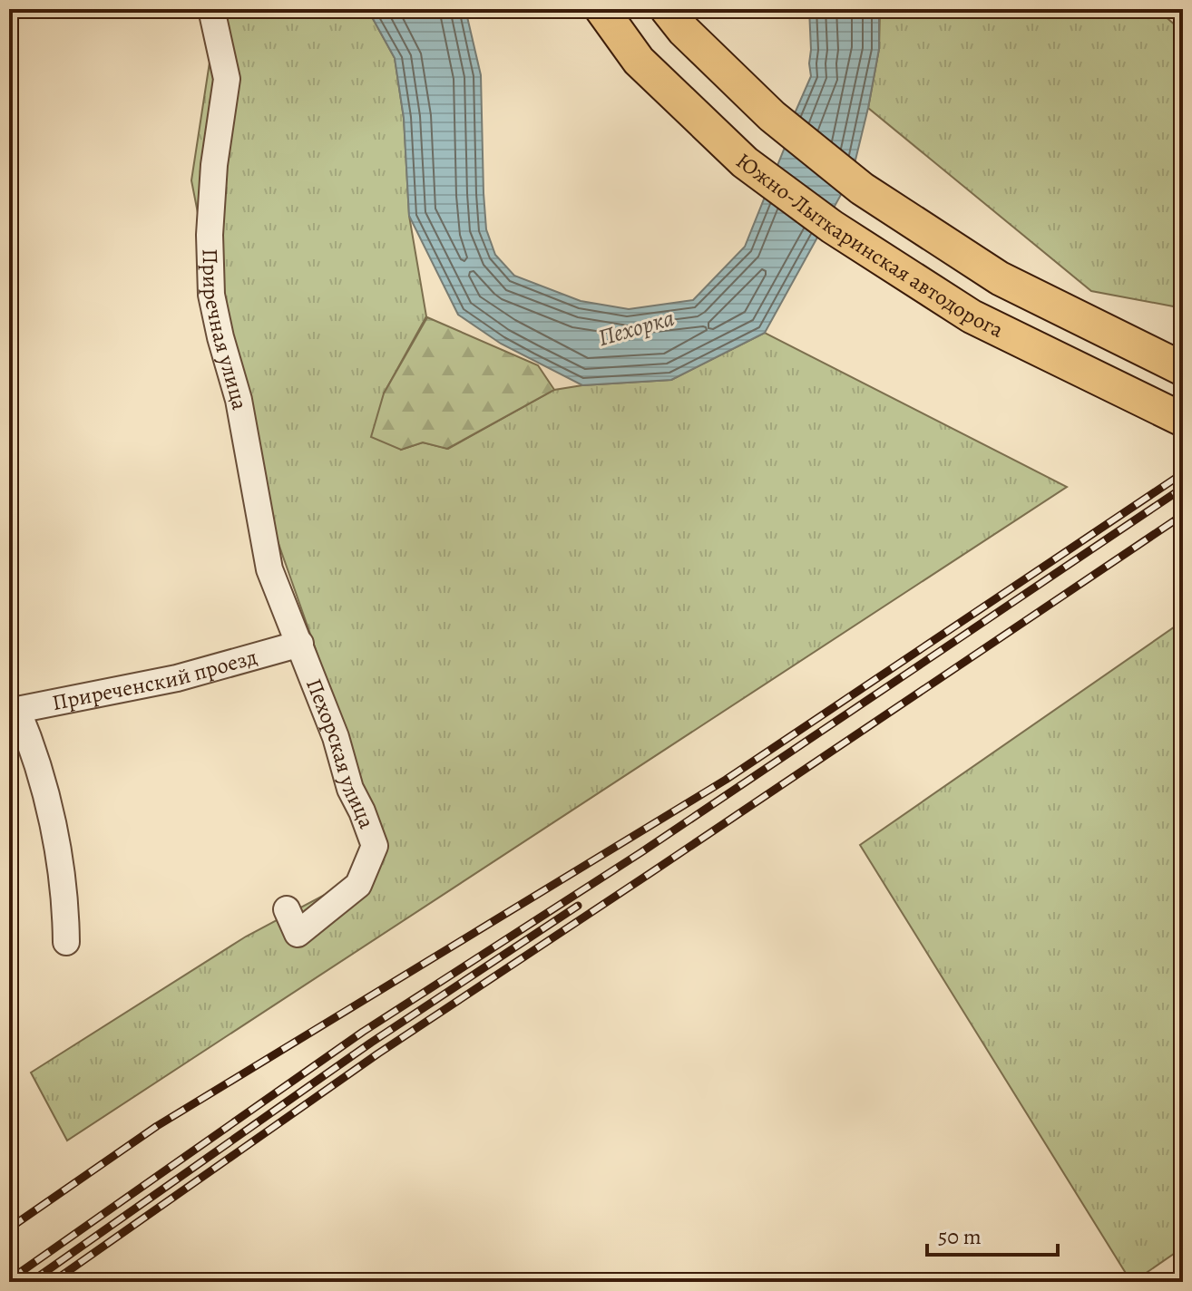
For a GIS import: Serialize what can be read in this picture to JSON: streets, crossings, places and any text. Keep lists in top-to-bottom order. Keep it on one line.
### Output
{"streets":{"main road":["Южно-Лыткаринская автодорога"],"street":["Приречная улица","Приреченский проезд","Пехорская улица"]},"crossings":[["Приречная улица","Приреченский проезд"],["Приречная улица","Пехорская улица"],["Приреченский проезд","Пехорская улица"]],"water":["Пехорка"],"scale_bar":"50 m"}
